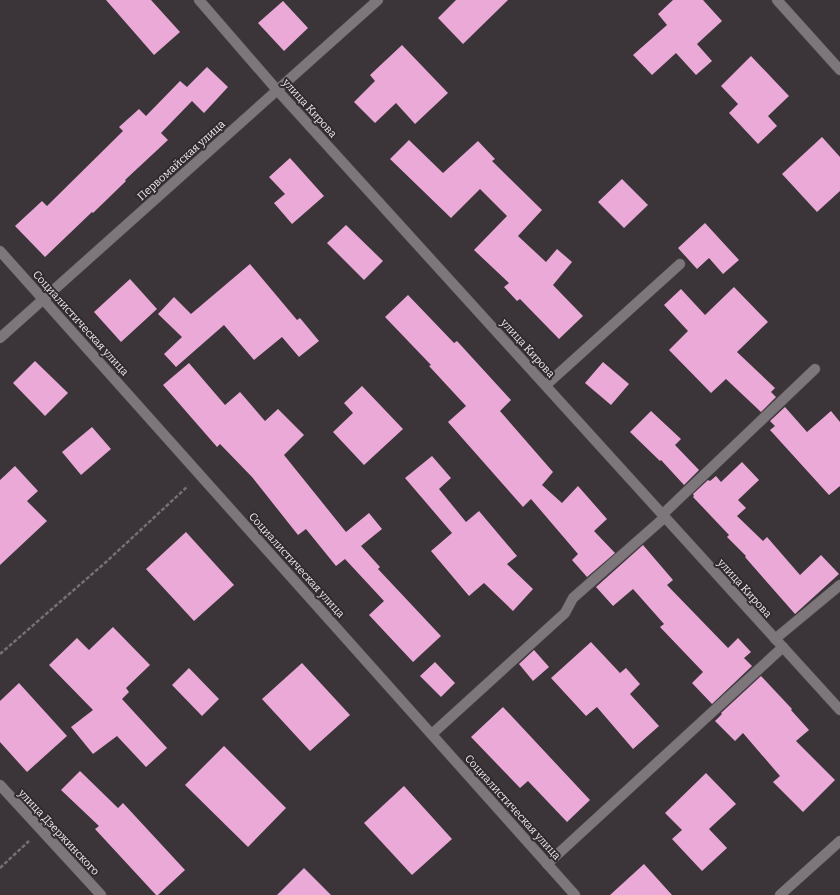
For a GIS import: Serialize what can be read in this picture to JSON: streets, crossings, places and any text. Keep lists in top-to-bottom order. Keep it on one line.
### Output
{"streets":{"street":["улица Кирова","Первомайская улица","Социалистическая улица","улица Дзержинского"]},"crossings":[["улица Кирова","Первомайская улица"],["Первомайская улица","Социалистическая улица"]]}
